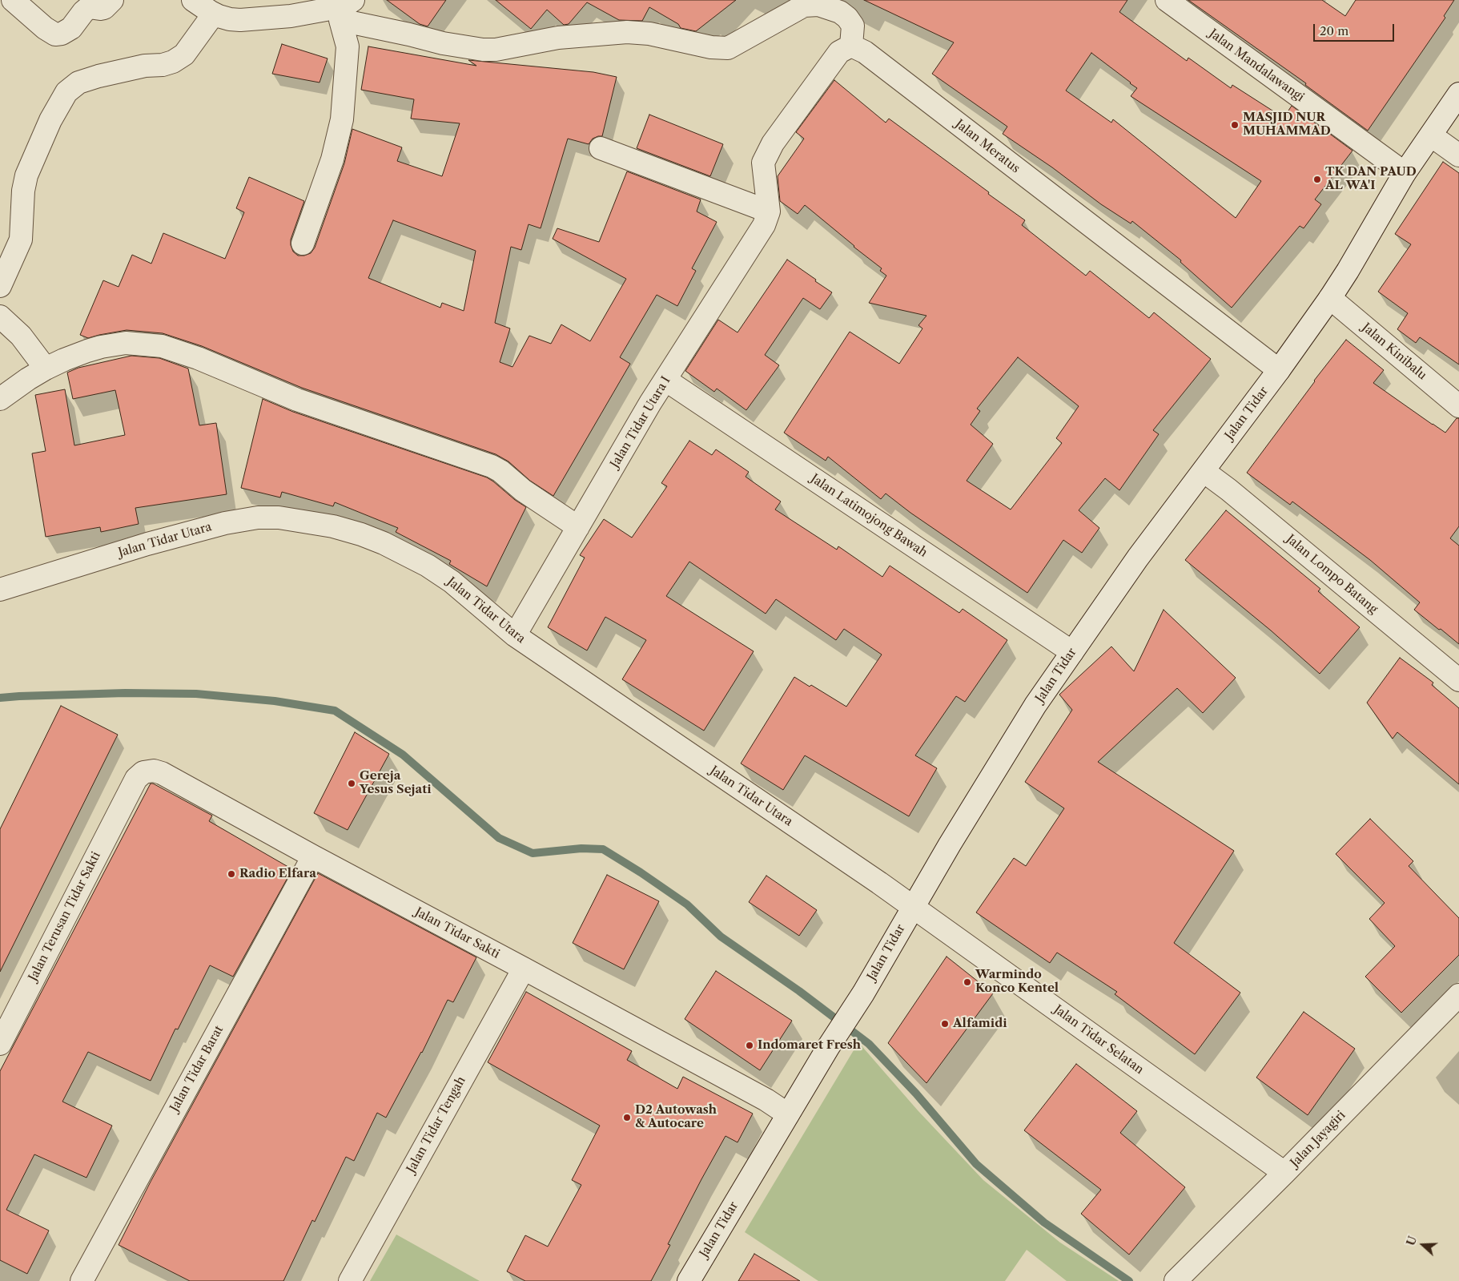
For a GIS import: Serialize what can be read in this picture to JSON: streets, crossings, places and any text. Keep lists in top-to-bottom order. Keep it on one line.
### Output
{"streets":{"street":["Jalan Mandalawangi","Jalan Meratus","Jalan Kinibalu","Jalan Tidar","Jalan Tidar Utara I","Jalan Latimojong Bawah","Jalan Tidar Utara","Jalan Lompo Batang","Jalan Terusan Tidar Sakti","Jalan Tidar Sakti","Jalan Tidar Selatan","Jalan Tidar Barat","Jalan Tidar Tengah","Jalan Jayagiri"]},"crossings":[["Jalan Mandalawangi","Jalan Tidar"],["Jalan Meratus","Jalan Tidar"],["Jalan Kinibalu","Jalan Tidar"],["Jalan Tidar","Jalan Latimojong Bawah"],["Jalan Tidar","Jalan Tidar Utara"],["Jalan Tidar","Jalan Lompo Batang"],["Jalan Tidar","Jalan Tidar Sakti"],["Jalan Tidar","Jalan Tidar Selatan"],["Jalan Tidar Utara I","Jalan Latimojong Bawah"],["Jalan Tidar Utara I","Jalan Tidar Utara"],["Jalan Tidar Utara","Jalan Tidar Selatan"],["Jalan Terusan Tidar Sakti","Jalan Tidar Sakti"],["Jalan Tidar Sakti","Jalan Tidar Barat"],["Jalan Tidar Sakti","Jalan Tidar Tengah"],["Jalan Tidar Selatan","Jalan Jayagiri"]],"places":["MASJID NUR MUHAMMAD","TK DAN PAUD AL WA'I","Gereja Yesus Sejati","Radio Elfara","Warmindo Konco Kentel","Alfamidi","Indomaret Fresh","D2 Autowash & Autocare"],"scale_bar":"20 m","north":"left"}
